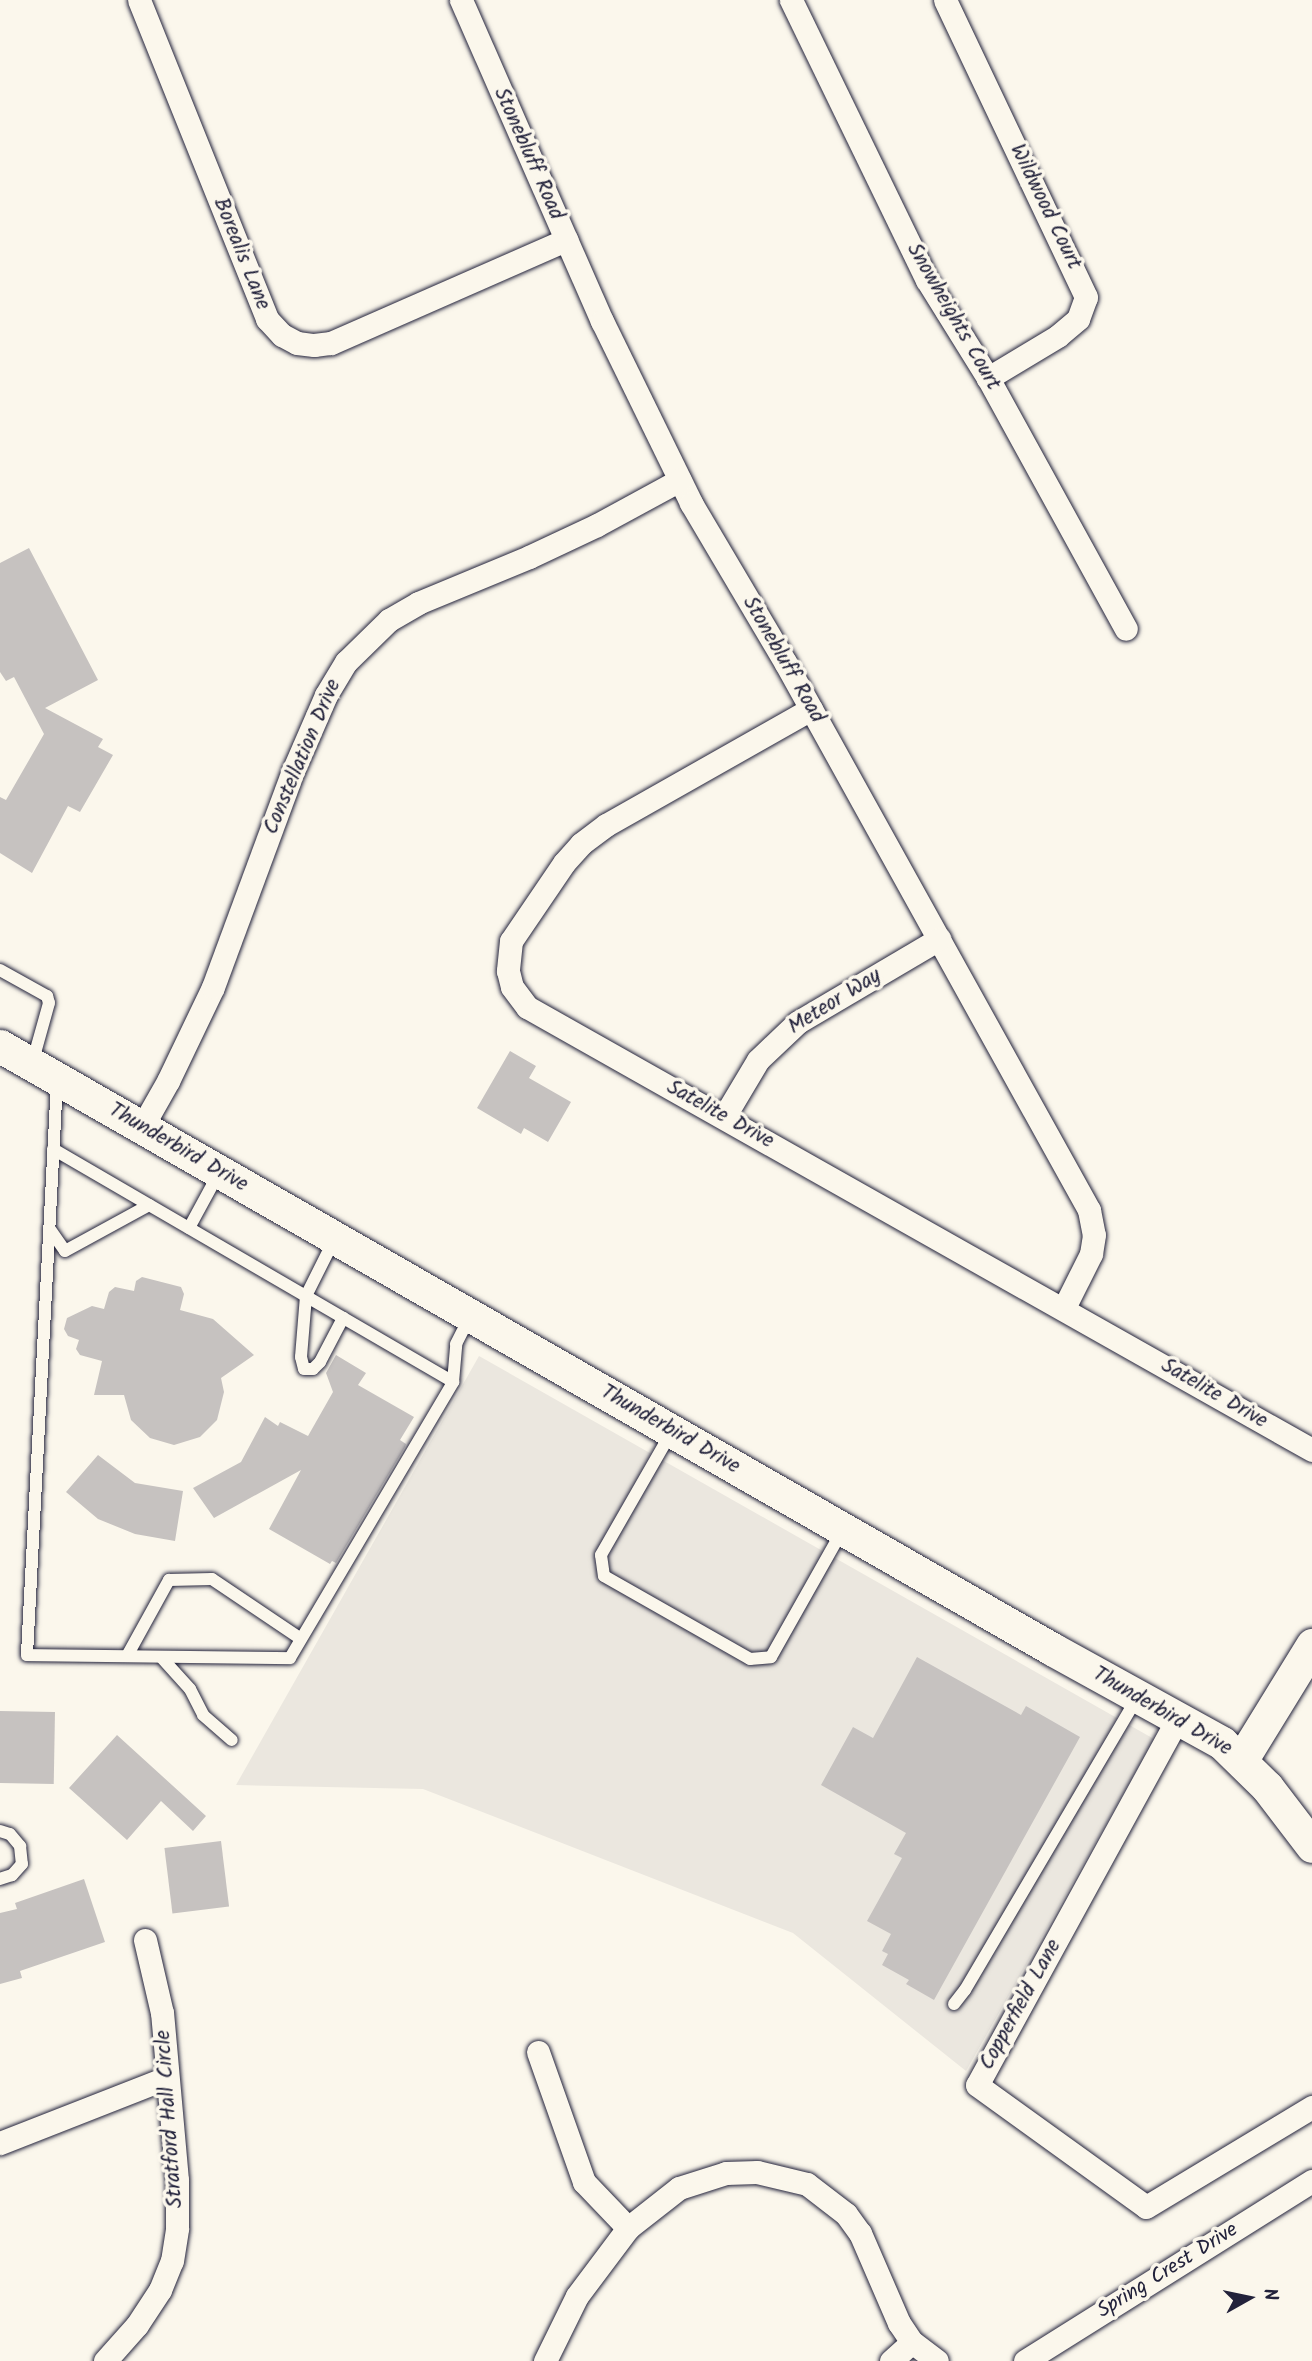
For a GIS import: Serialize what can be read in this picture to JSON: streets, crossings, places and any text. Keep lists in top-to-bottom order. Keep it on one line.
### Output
{"streets":{"street":["Stonebluff Road","Wildwood Court","Borealis Lane","Snowheights Court","Constellation Drive","Meteor Way","Satelite Drive","Thunderbird Drive","Copperfield Lane","Stratford Hall Circle","Spring Crest Drive"]},"crossings":[["Stonebluff Road","Borealis Lane"],["Stonebluff Road","Constellation Drive"],["Stonebluff Road","Meteor Way"],["Stonebluff Road","Satelite Drive"],["Wildwood Court","Snowheights Court"],["Constellation Drive","Thunderbird Drive"],["Meteor Way","Satelite Drive"],["Thunderbird Drive","Copperfield Lane"]],"north":"right"}
